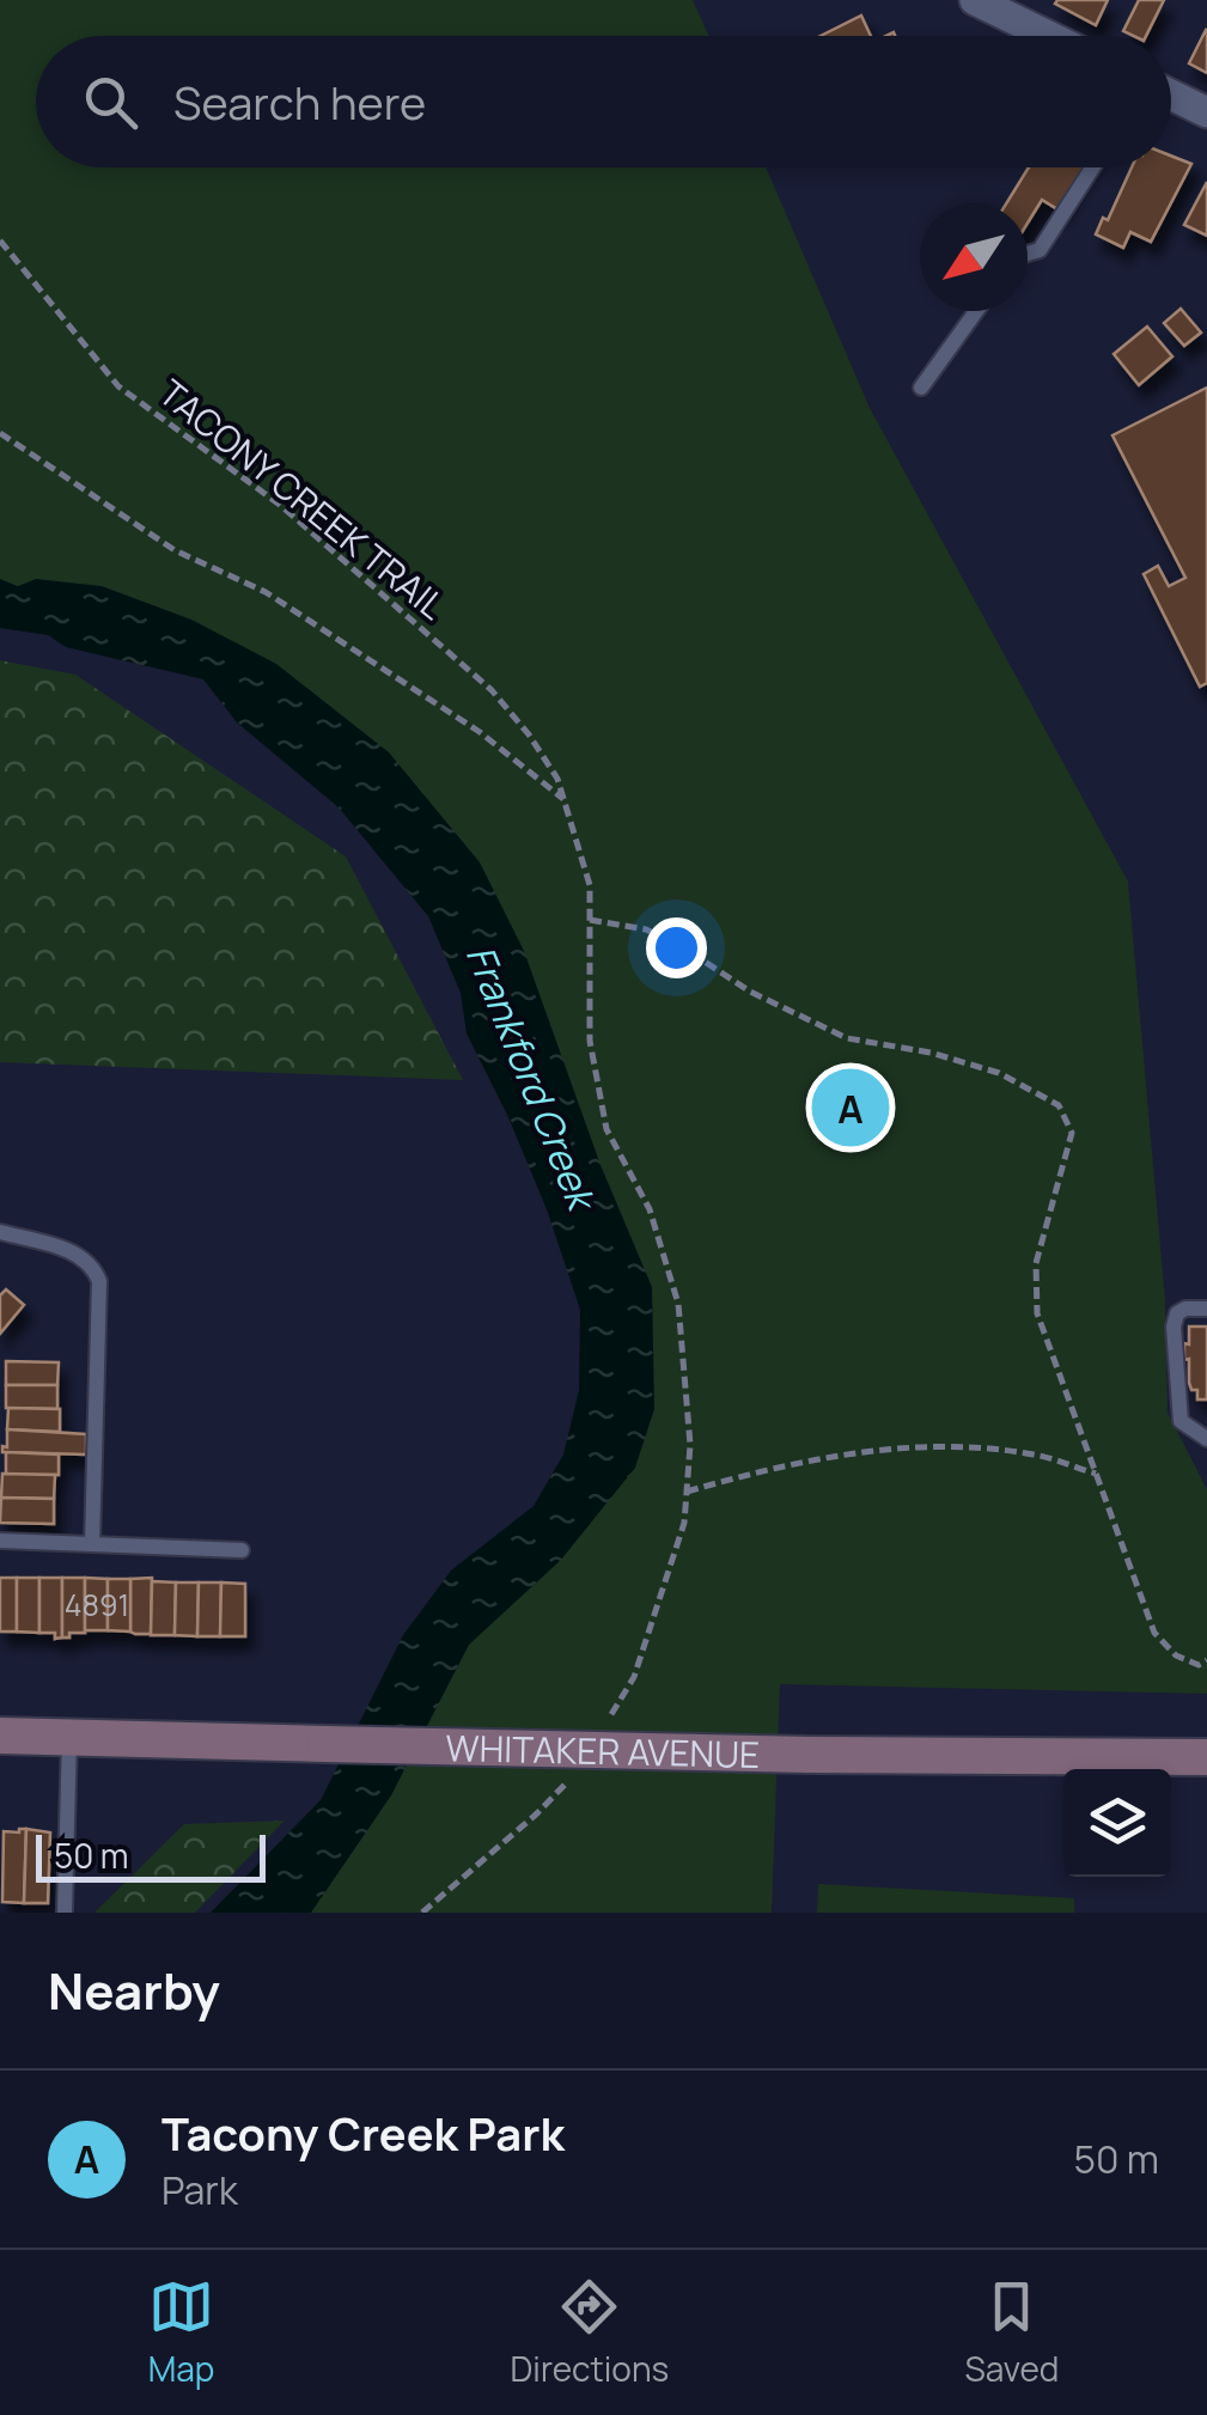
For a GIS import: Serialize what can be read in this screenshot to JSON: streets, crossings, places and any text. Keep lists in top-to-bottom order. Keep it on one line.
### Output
{"streets":{"main road":["WHITAKER AVENUE"],"path":["TACONY CREEK TRAIL"]},"water":["Frankford Creek"],"house_numbers":["4891"],"scale_bar":"50 m","north":"bottom left","page":{"search":"Search here","pins":"A","scale":"50 m","heading":"Nearby","list":[{"mark":"A","name":"Tacony Creek Park","note":"Park","value":"50 m"}],"nav":["Map","Directions","Saved"]}}
